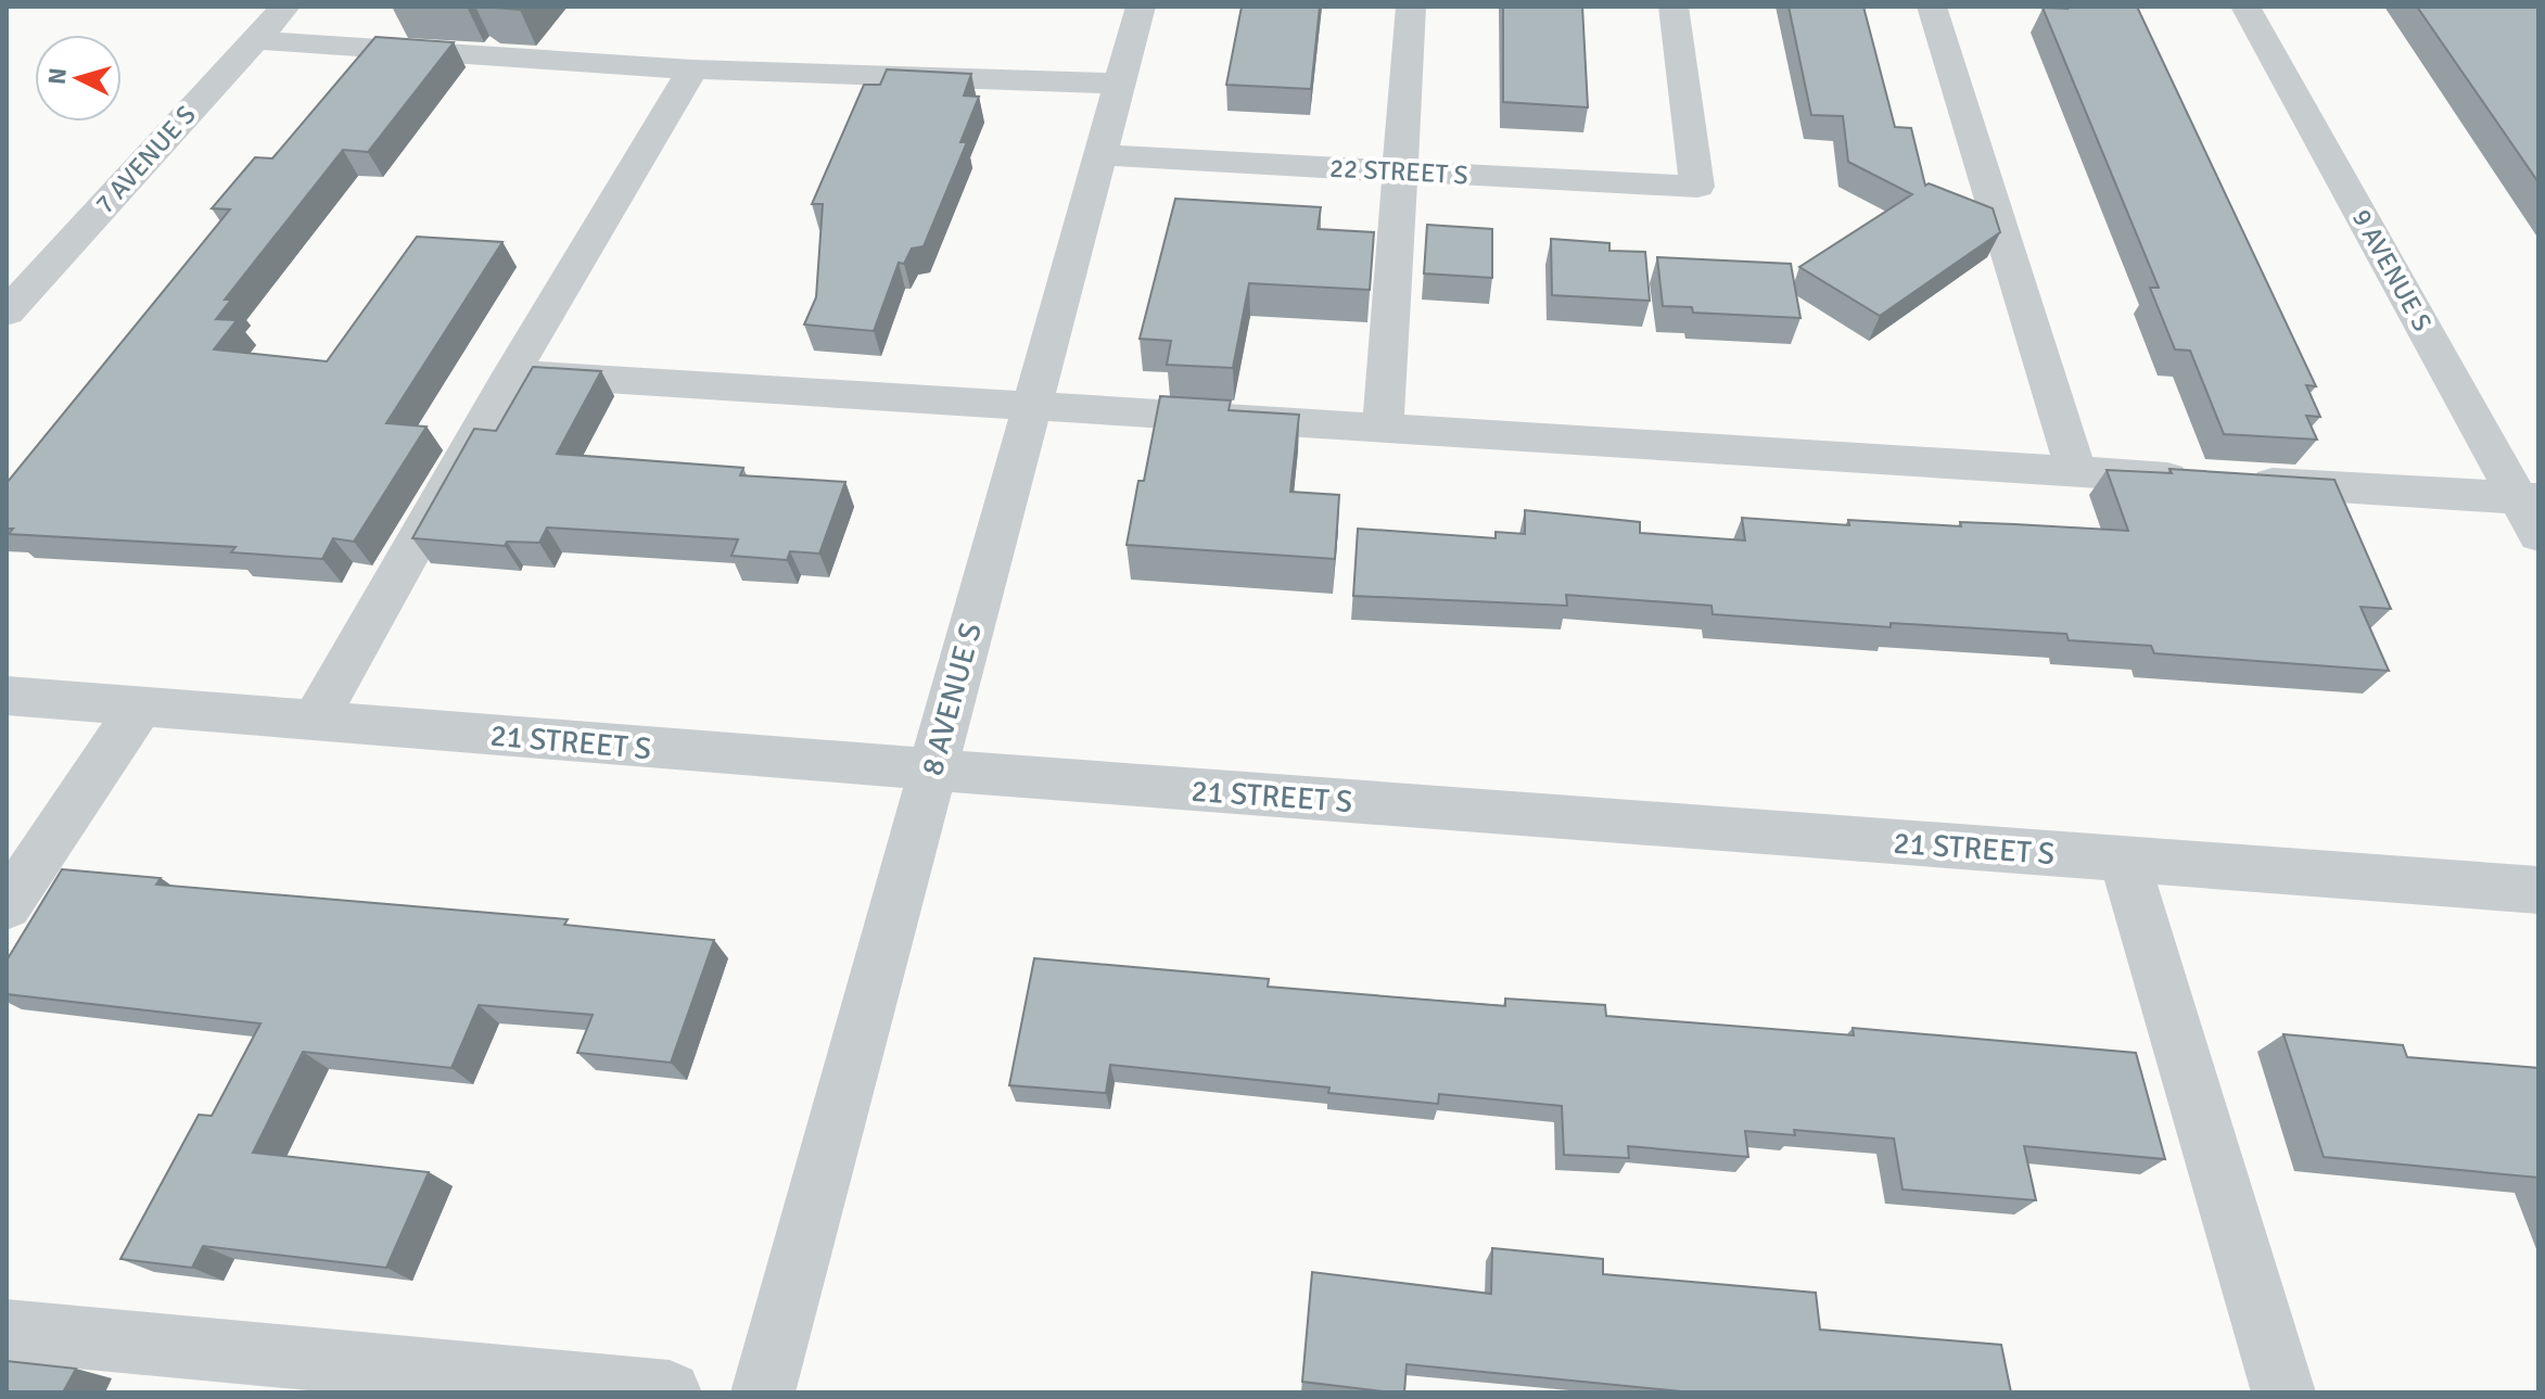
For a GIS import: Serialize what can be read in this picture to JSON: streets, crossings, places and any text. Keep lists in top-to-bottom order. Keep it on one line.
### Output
{"streets":{"street":["7 AVENUE S","22 STREET S","9 AVENUE S","8 AVENUE S","21 STREET S"]},"crossings":[["22 STREET S","8 AVENUE S"],["8 AVENUE S","21 STREET S"]],"north":"left"}
